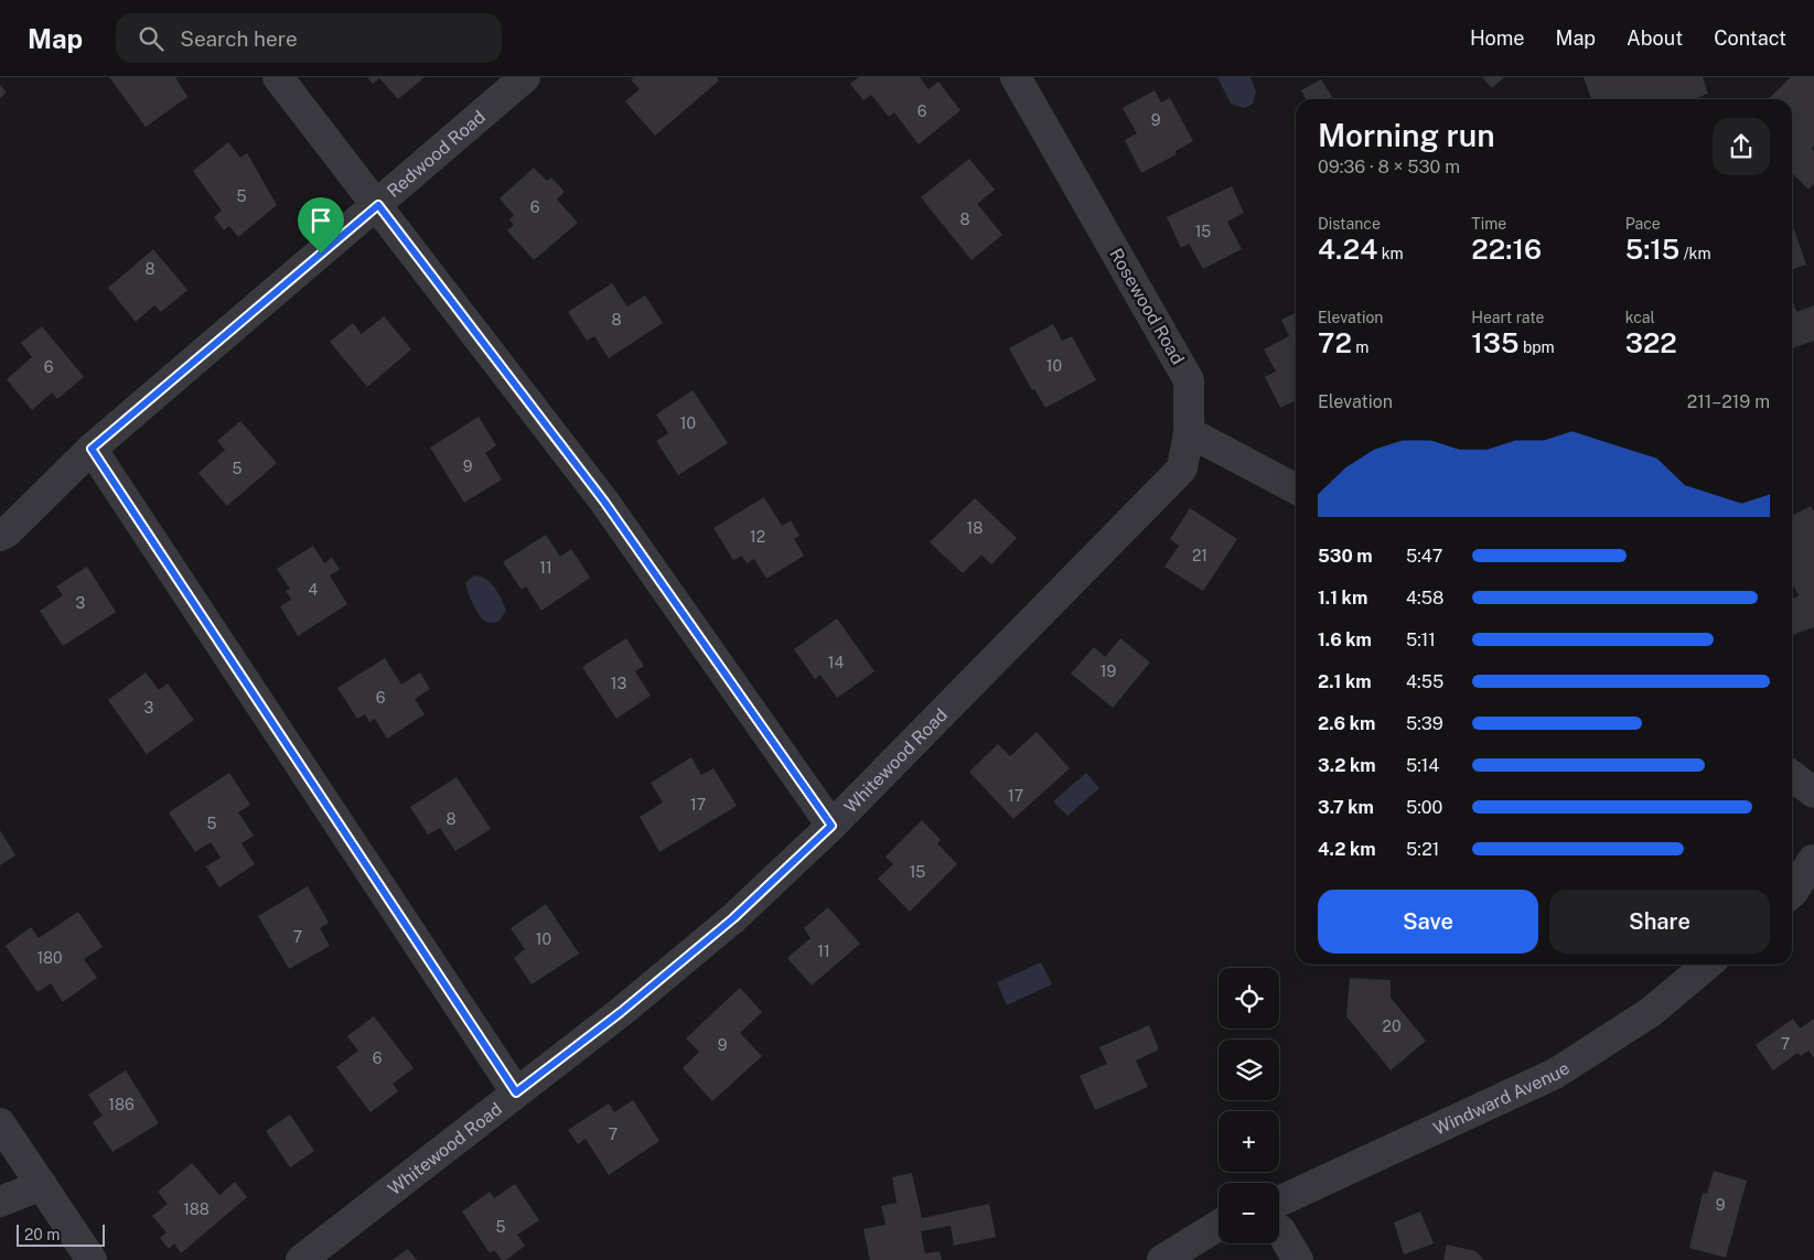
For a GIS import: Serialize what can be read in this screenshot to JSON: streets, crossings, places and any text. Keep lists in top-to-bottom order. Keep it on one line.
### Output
{"streets":{"street":["Redwood Road","Rosewood Road","Whitewood Road","Windward Avenue"]},"crossings":[["Rosewood Road","Whitewood Road"]],"house_numbers":["6","9","5","6","8","15","8","8","10","6","10","9","5","18","12","21","11","4","3","14","19","13","6","3","17","17","8","5","15","7","10","11","180","20","7","9","6","186","7","9","188","5"],"scale_bar":"20 m","page":{"header":"Map","search":"Search here","nav":["Home","Map","About","Contact"],"heading":["Morning run","09:36 · 8 × 530 m"],"stats":[["Distance","4.24 km"],["Time","22:16"],["Pace","5:15 /km"],["Elevation","72 m"],["Heart rate","135 bpm"],["kcal","322"]],"chart":["Elevation","211–219 m"],"list":[{"name":"530 m","note":"5:47"},{"name":"1.1 km","note":"4:58"},{"name":"1.6 km","note":"5:11"},{"name":"2.1 km","note":"4:55"},{"name":"2.6 km","note":"5:39"},{"name":"3.2 km","note":"5:14"},{"name":"3.7 km","note":"5:00"},{"name":"4.2 km","note":"5:21"}],"buttons":["Save","Share"],"map_buttons":["+","−"],"scale":"20 m"}}
